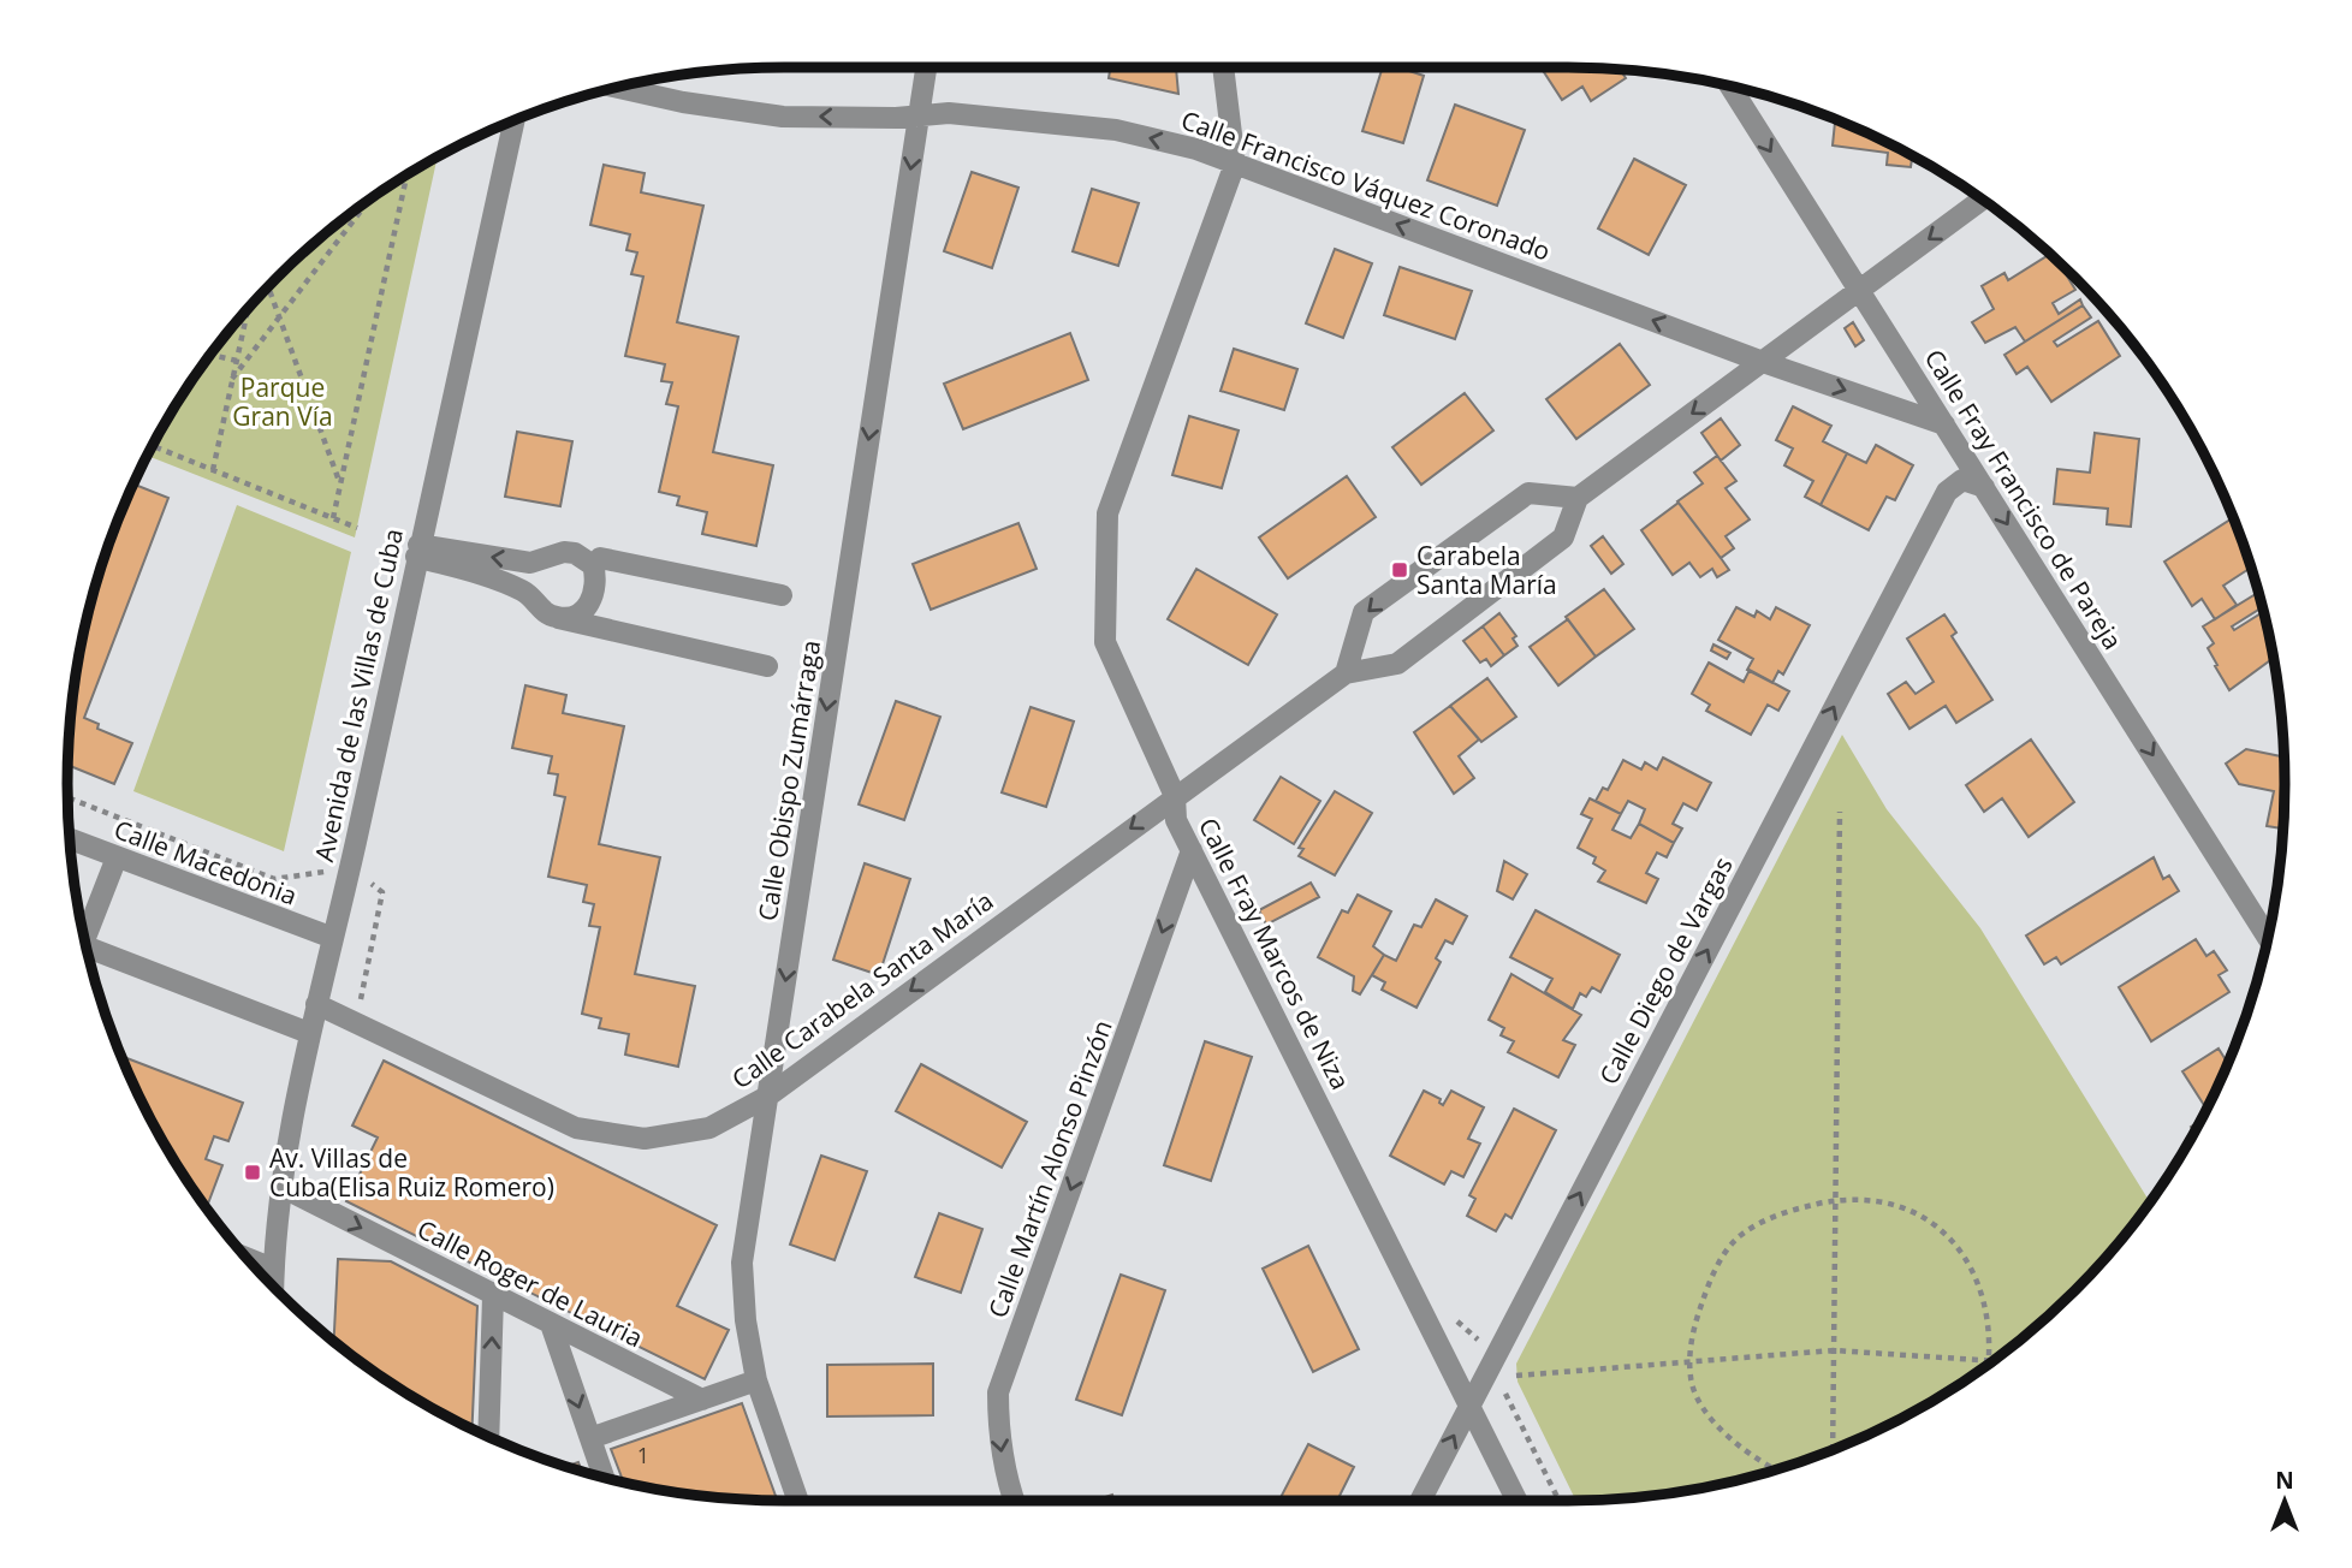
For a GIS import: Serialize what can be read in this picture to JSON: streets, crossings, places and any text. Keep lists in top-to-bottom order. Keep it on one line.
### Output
{"streets":{"street":["Calle Francisco Váquez Coronado","Calle Fray Francisco de Pareja","Avenida de las Villas de Cuba","Calle Obispo Zumárraga","Calle Macedonia","Calle Fray Marcos de Niza","Calle Diego de Vargas","Calle Carabela Santa María","Calle Martín Alonso Pinzón","Calle Roger de Lauria"]},"crossings":[["Calle Francisco Váquez Coronado","Calle Fray Francisco de Pareja"],["Calle Francisco Váquez Coronado","Calle Obispo Zumárraga"],["Calle Francisco Váquez Coronado","Calle Fray Marcos de Niza"],["Calle Fray Francisco de Pareja","Calle Diego de Vargas"],["Avenida de las Villas de Cuba","Calle Macedonia"],["Avenida de las Villas de Cuba","Calle Carabela Santa María"],["Avenida de las Villas de Cuba","Calle Roger de Lauria"],["Calle Obispo Zumárraga","Calle Carabela Santa María"],["Calle Fray Marcos de Niza","Calle Diego de Vargas"],["Calle Fray Marcos de Niza","Calle Carabela Santa María"],["Calle Fray Marcos de Niza","Calle Martín Alonso Pinzón"]],"one_way":["Calle Fray Francisco de Pareja","Calle Obispo Zumárraga","Calle Diego de Vargas","Calle Martín Alonso Pinzón","Calle Roger de Lauria"],"parks":["Parque Gran Vía"],"places":{"transit":["Carabela Santa María","Av. Villas de Cuba(Elisa Ruiz Romero)"]},"house_numbers":["1"],"north":"top"}
